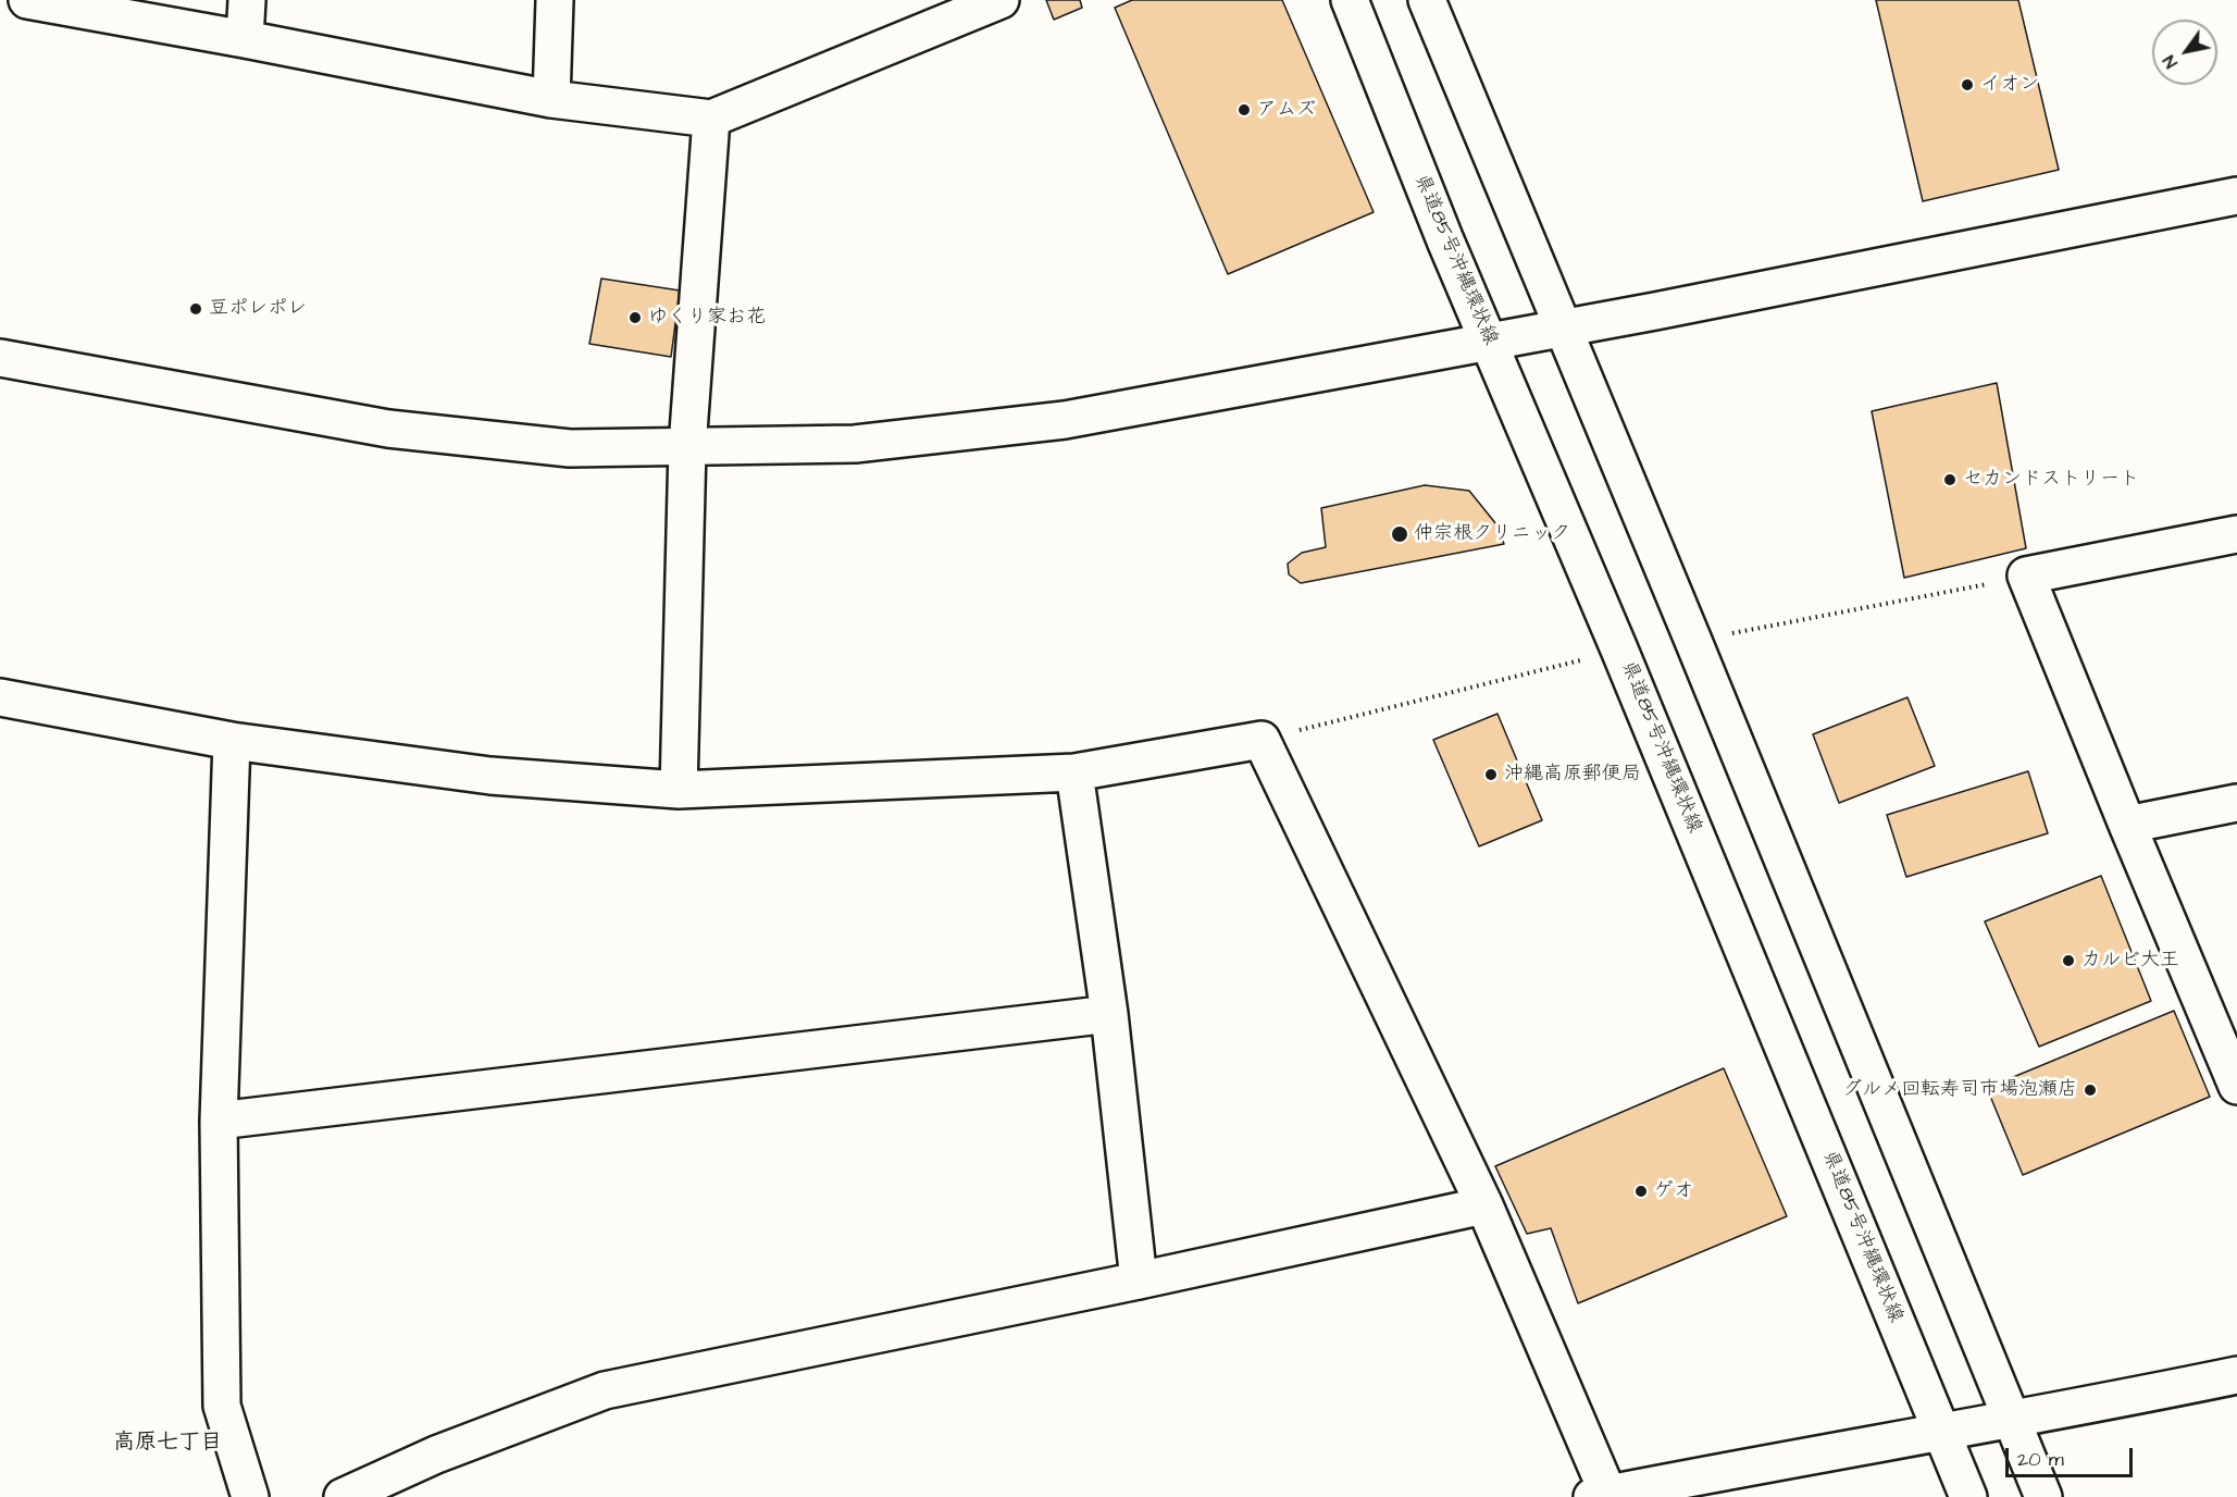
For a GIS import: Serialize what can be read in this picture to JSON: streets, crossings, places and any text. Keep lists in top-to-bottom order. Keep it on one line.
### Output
{"streets":{"street":["県道85号沖縄環状線"]},"districts":["高原七丁目"],"places":["イオン","アムズ","豆ポレポレ","ゆくり家お花","セカンドストリート","仲宗根クリニック","沖縄高原郵便局","カルビ大王","グルメ回転寿司市場泡瀬店","ゲオ"],"scale_bar":"20 m","north":"bottom left"}
